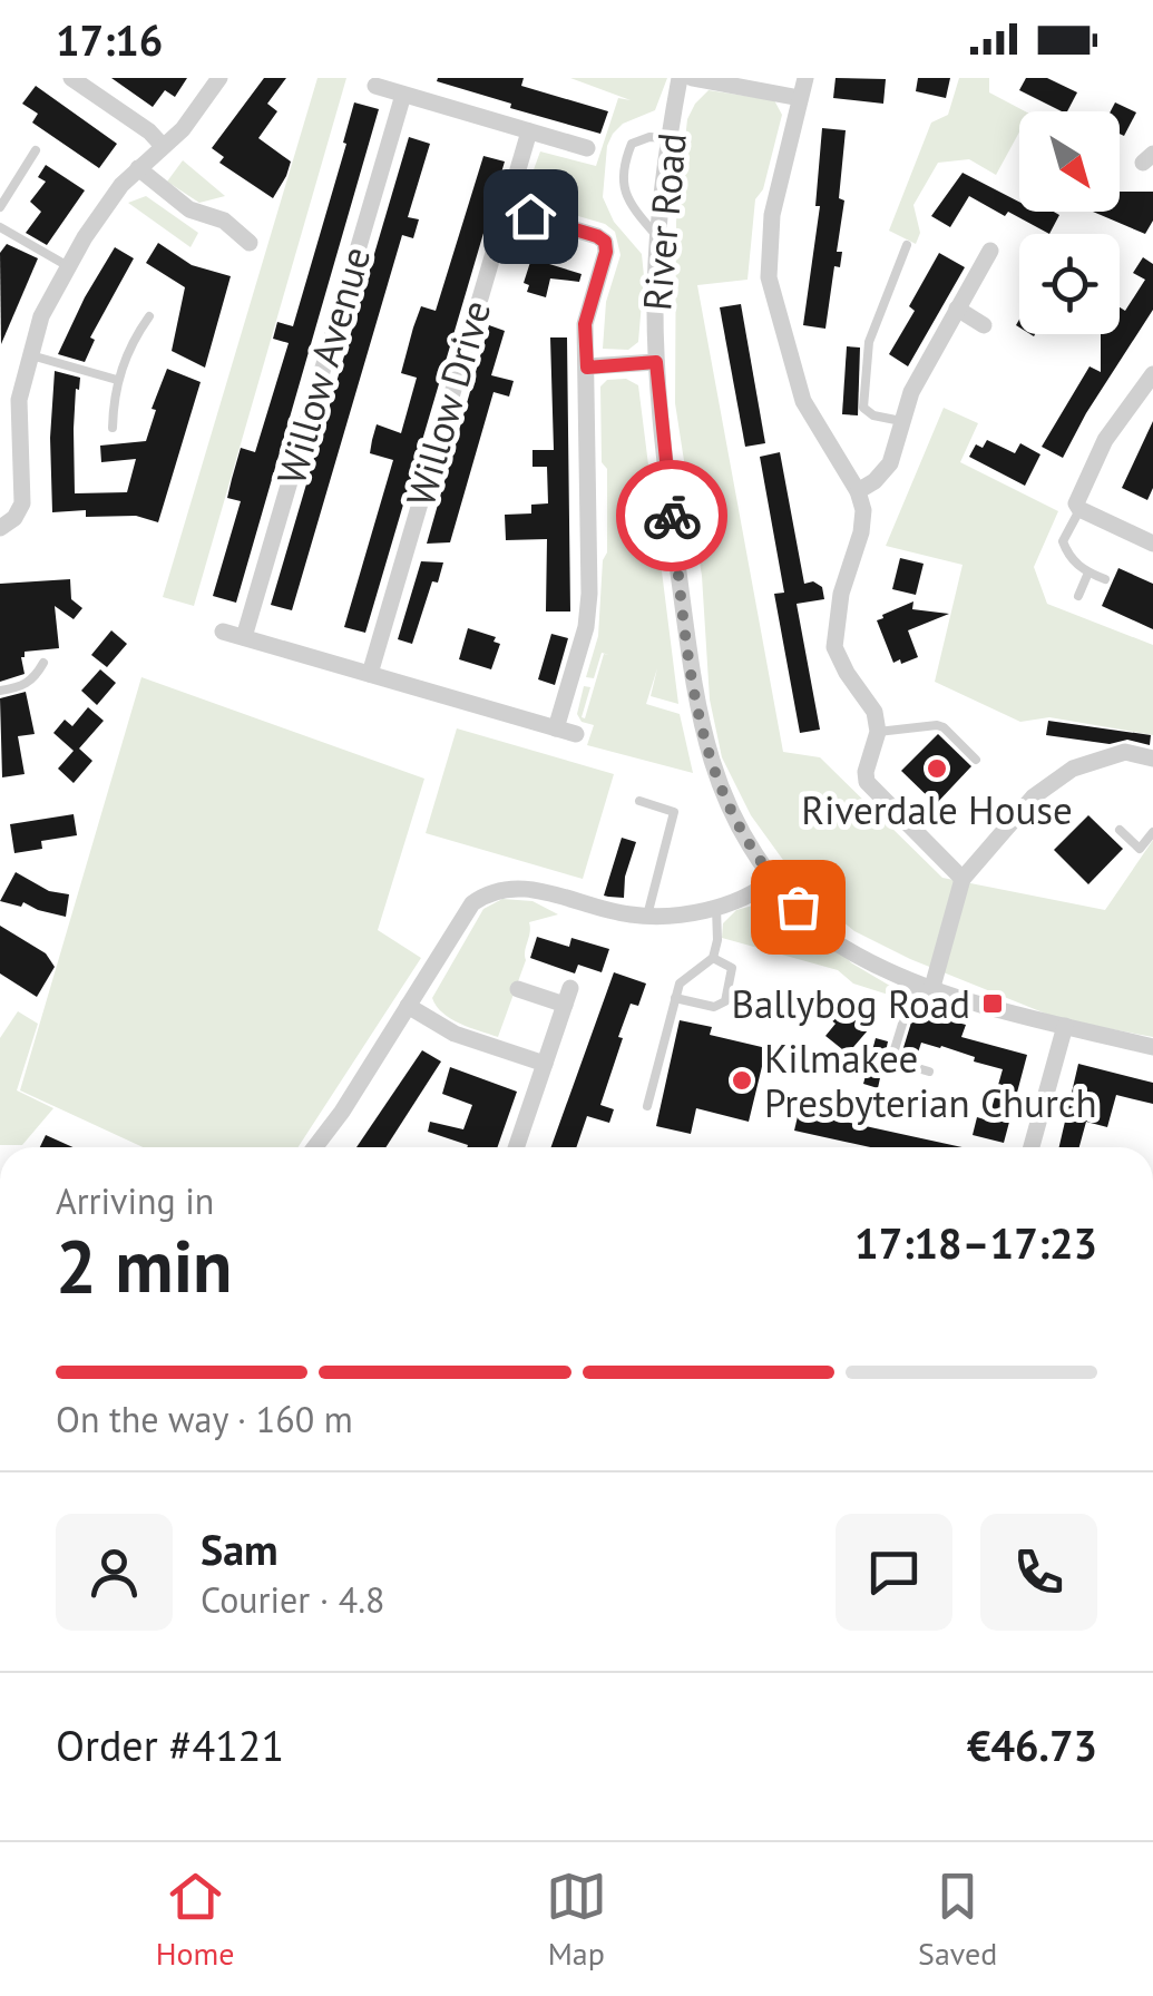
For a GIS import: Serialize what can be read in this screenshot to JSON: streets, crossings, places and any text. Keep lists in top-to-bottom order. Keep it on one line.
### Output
{"streets":{"street":["River Road","Willow Avenue","Willow Drive"]},"places":{"other":["Riverdale House","Kilmakee Presbyterian Church"],"transit":["Ballybog Road"]},"north":"bottom right","page":{"status":"17:16","heading":["2 min","Arriving in","17:18–17:23"],"panel":["Sam","Courier · 4.8","Order #4121","€46.73"],"bar":"On the way · 160 m","tabs":["Home","Map","Saved"]}}
